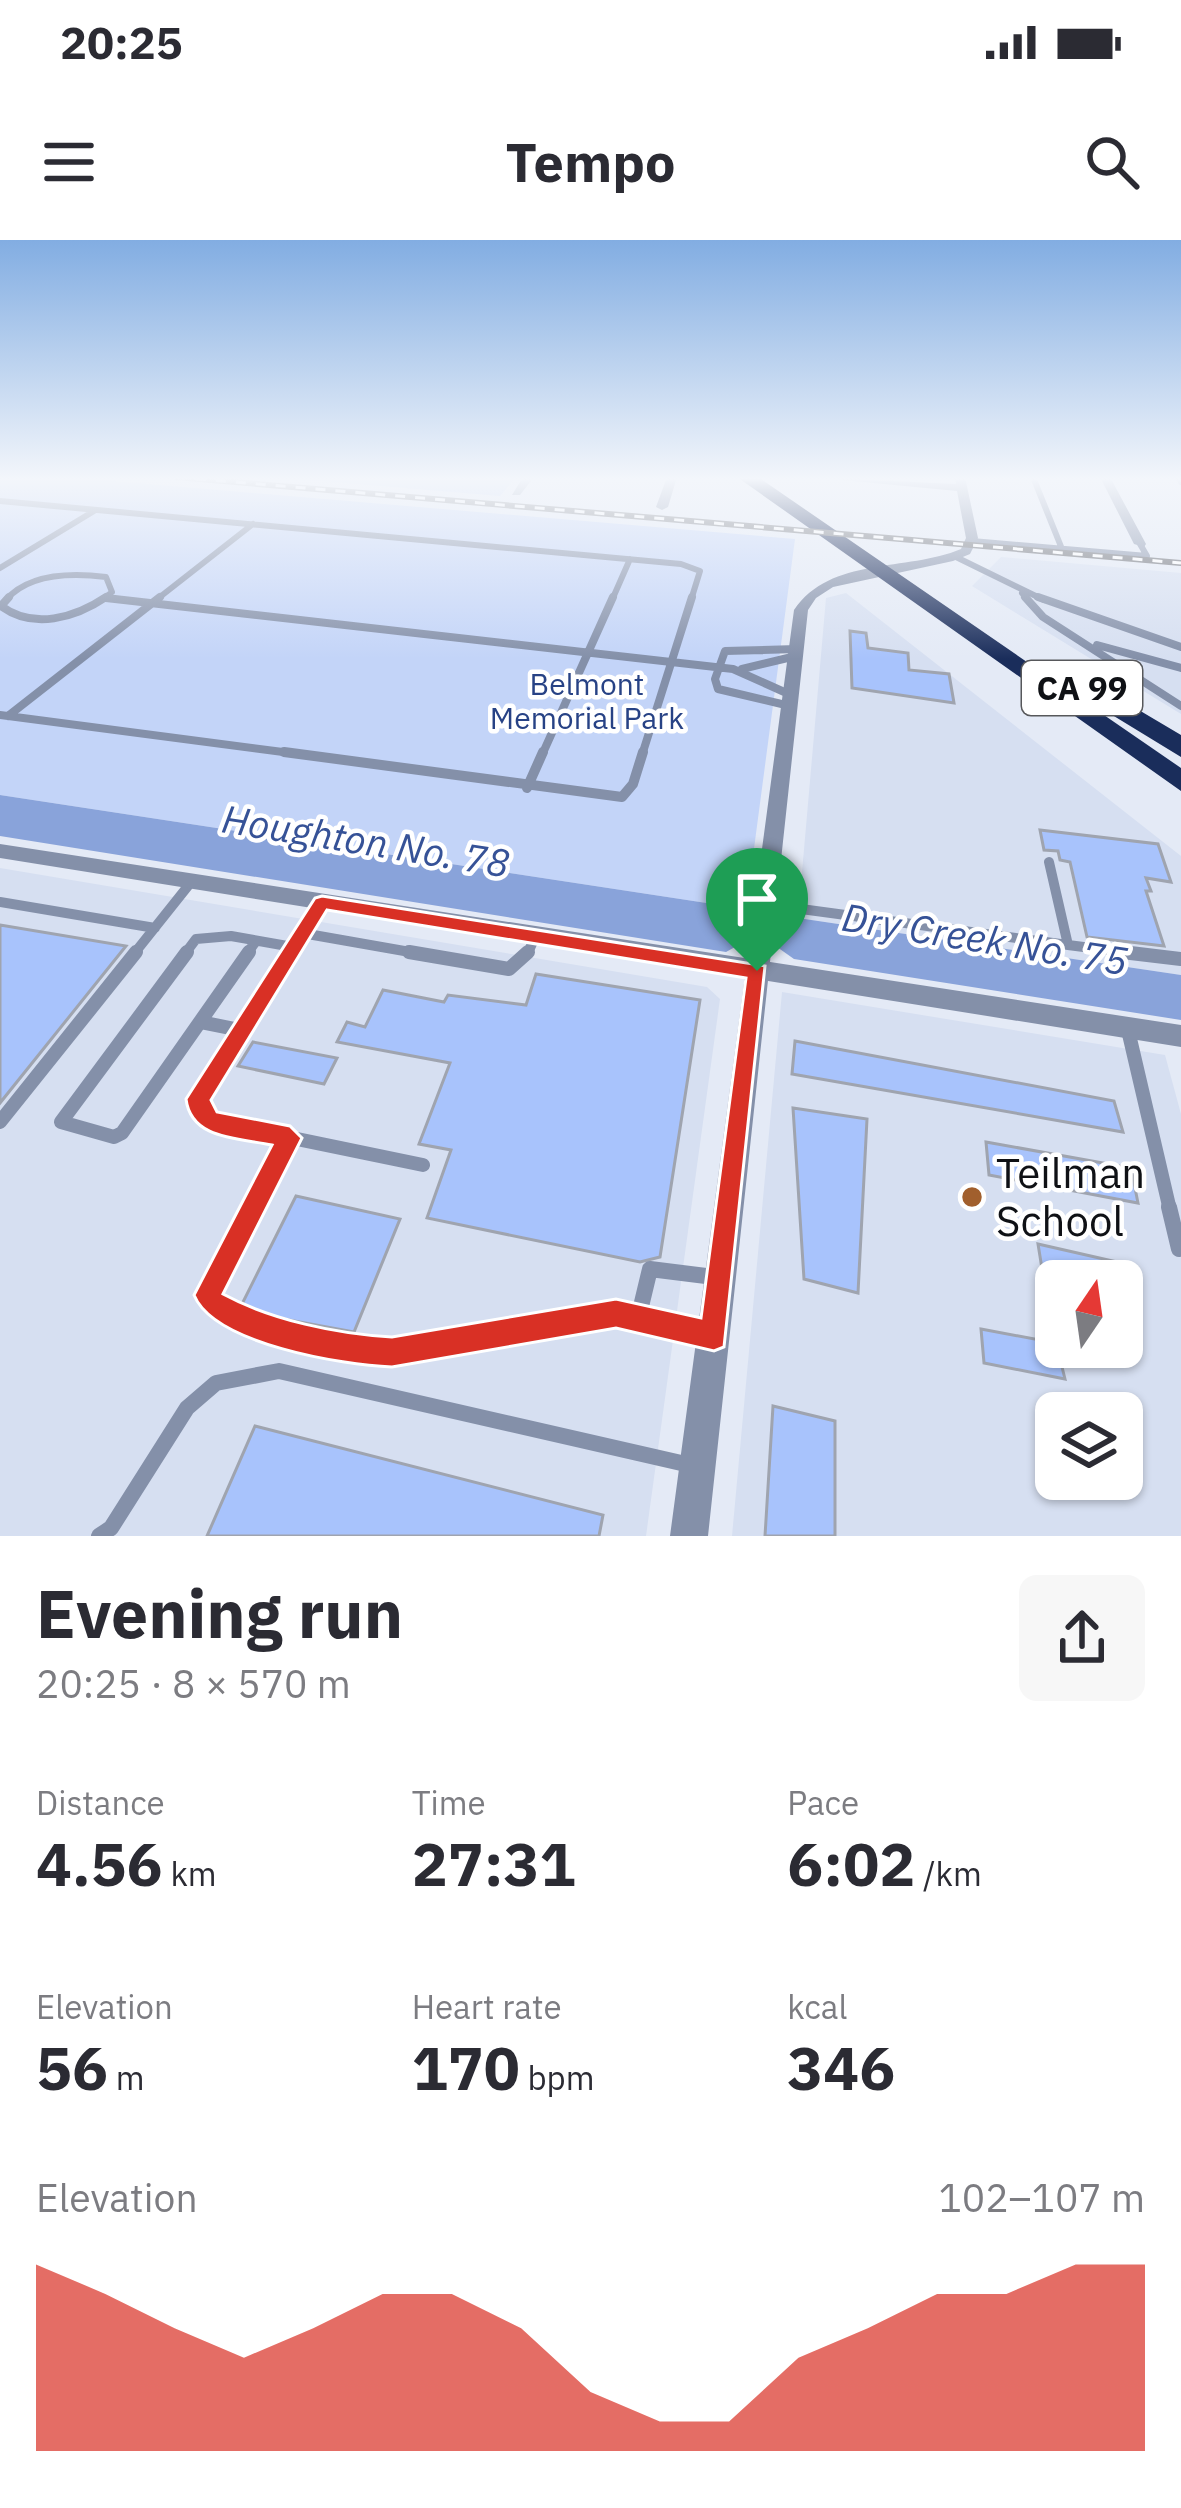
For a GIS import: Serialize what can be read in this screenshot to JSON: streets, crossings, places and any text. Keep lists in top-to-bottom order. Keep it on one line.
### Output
{"streets":{"highway":["CA 99"]},"water":["Houghton No. 78","Dry Creek No. 75"],"parks":["Belmont Memorial Park"],"places":["Teilman School"],"north":"top","page":{"status":"20:25","header":"Tempo","heading":["Evening run","20:25 · 8 × 570 m"],"stats":[["Distance","4.56 km"],["Time","27:31"],["Pace","6:02 /km"],["Elevation","56 m"],["Heart rate","170 bpm"],["kcal","346"]],"chart":["Elevation","102–107 m"]}}
